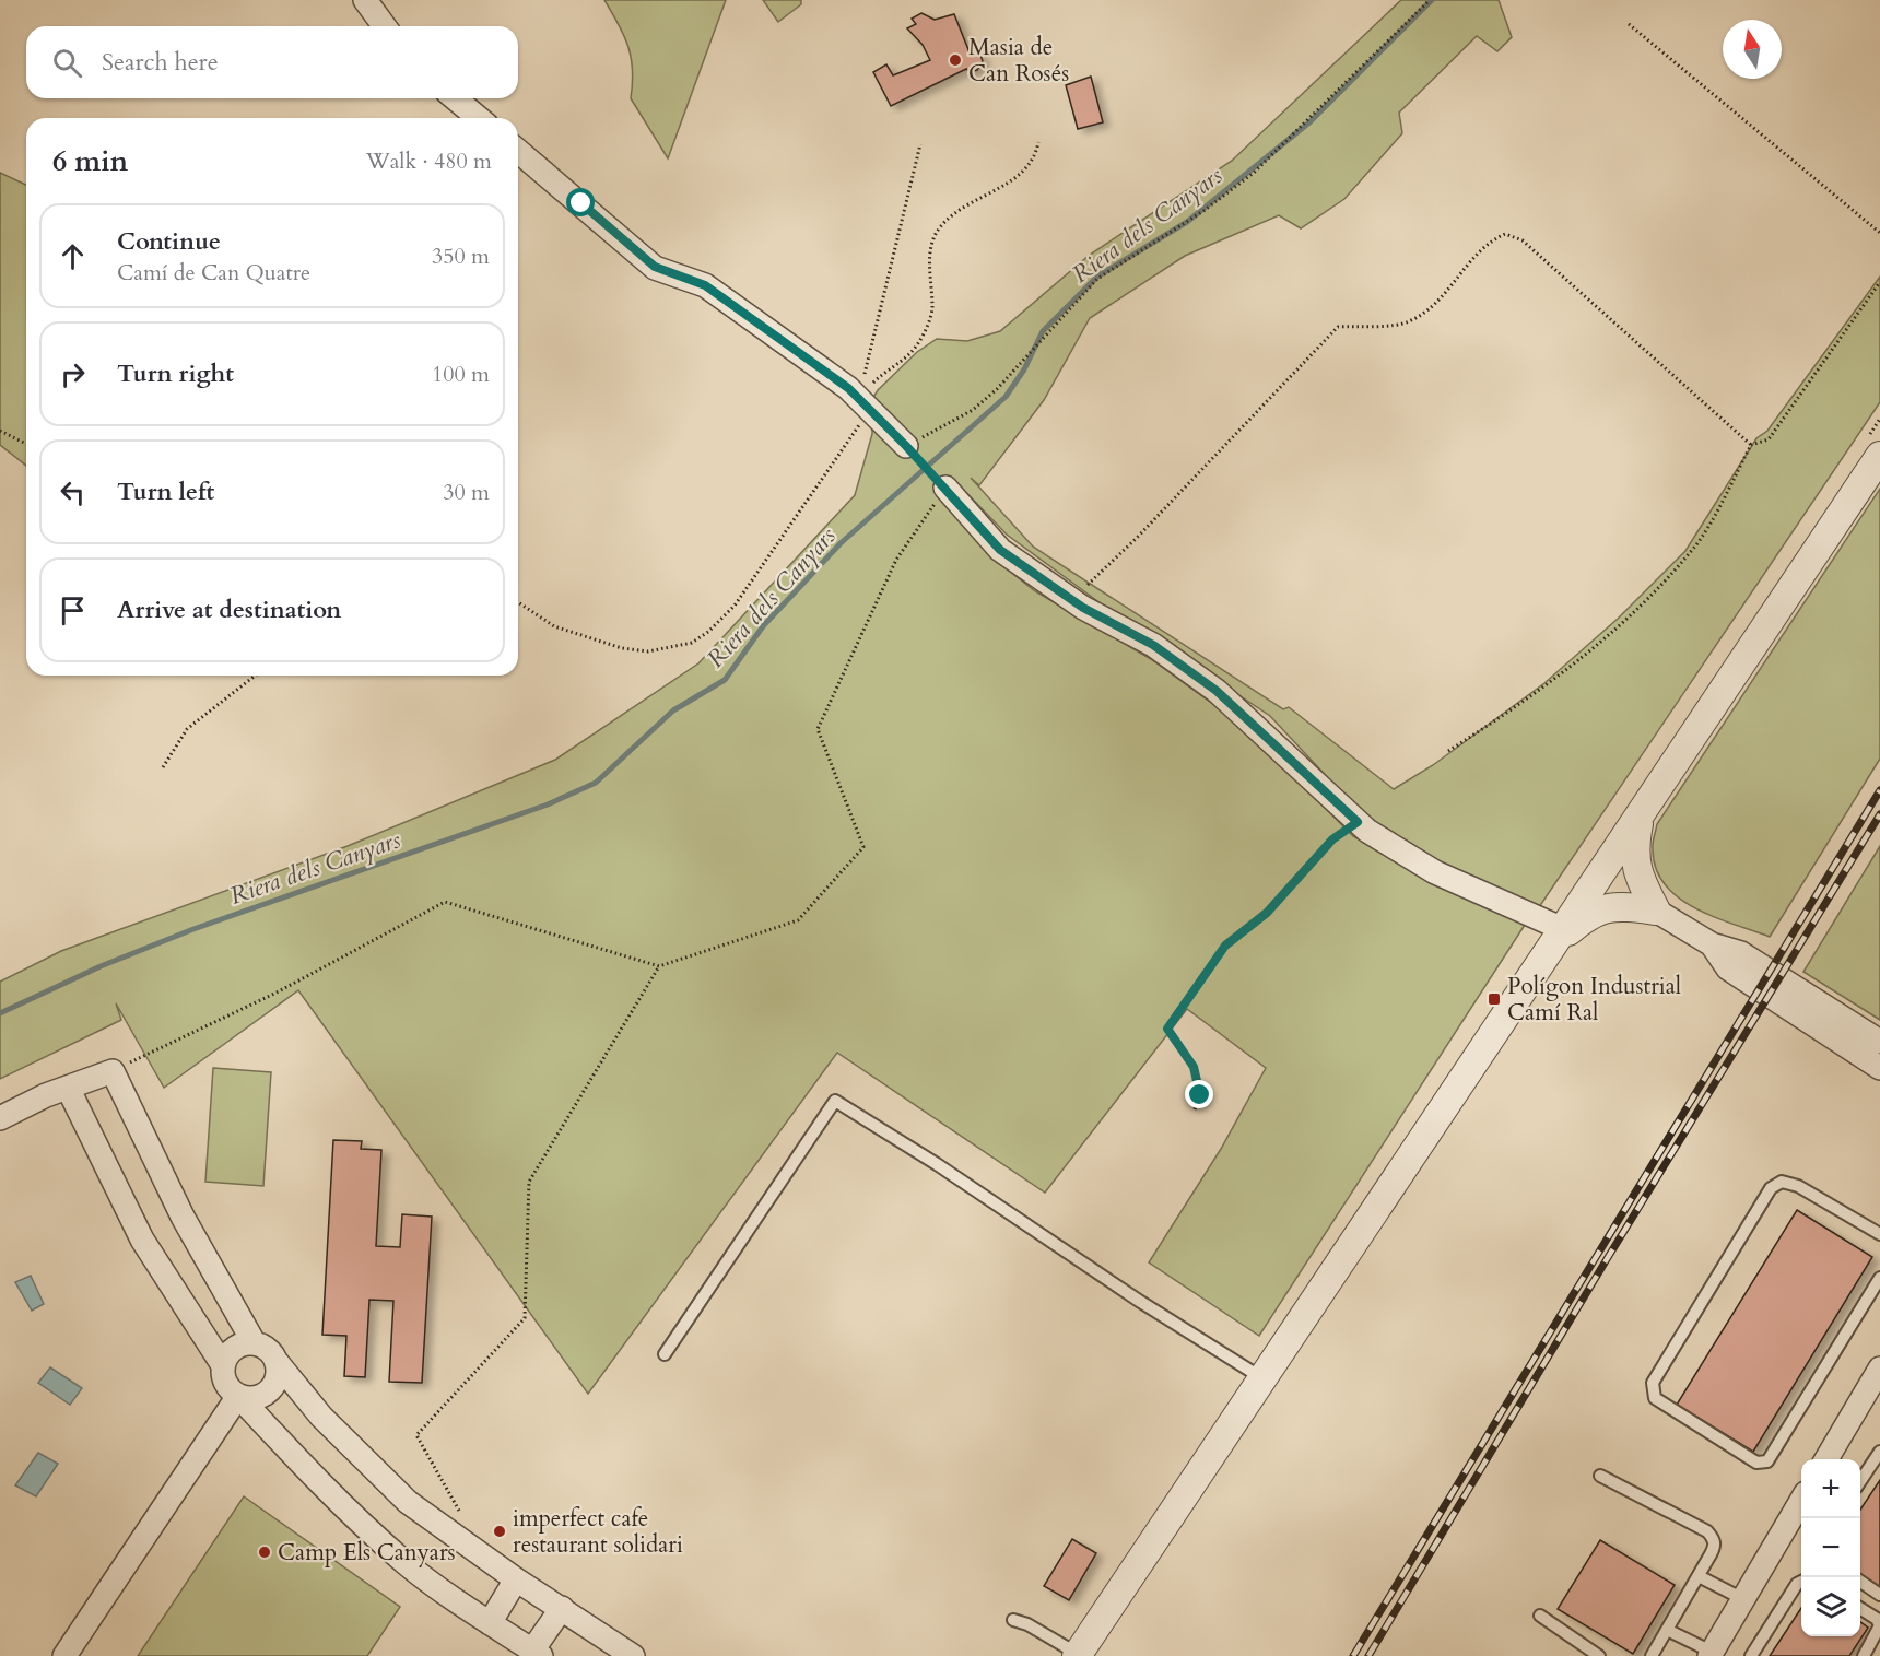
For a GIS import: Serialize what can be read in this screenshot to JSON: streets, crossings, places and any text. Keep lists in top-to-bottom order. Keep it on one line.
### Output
{"water":["Riera dels Canyars"],"places":{"other":["Masia de Can Rosés","imperfect cafe restaurant solidari","Camp Els Canyars"],"transit":["Polígon Industrial Camí Ral"]},"north":"top","page":{"search":"Search here","heading":["6 min","Walk · 480 m"],"list":[["Continue","Camí de Can Quatre","350 m"],["Turn right","100 m"],["Turn left","30 m"],"Arrive at destination"],"map_buttons":["+","−"]}}
